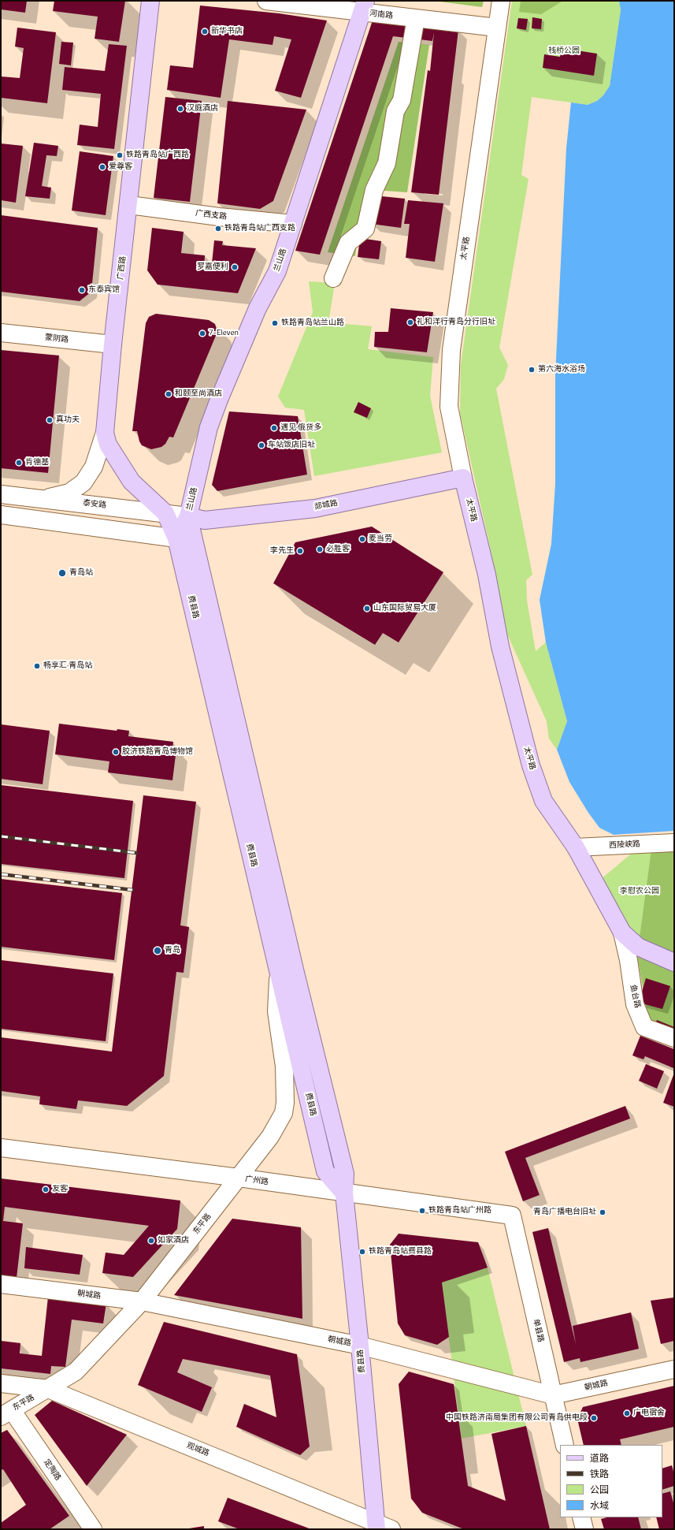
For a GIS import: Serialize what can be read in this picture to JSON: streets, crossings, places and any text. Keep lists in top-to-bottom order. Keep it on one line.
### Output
{"streets":{"main road":["太平路","兰山路","广西路","郯城路","费县路"],"street":["河南路","广西支路","蒙阴路","泰安路","西陵峡路","鱼台路","广州路","东平路","朝城路","单县路","观城路","定陶路"]},"crossings":[["河南路","太平路"],["河南路","兰山路"],["广西支路","兰山路"],["广西支路","广西路"],["太平路","郯城路"],["太平路","西陵峡路"],["太平路","鱼台路"],["兰山路","泰安路"],["兰山路","郯城路"],["兰山路","费县路"],["广西路","蒙阴路"],["广西路","泰安路"],["广西路","费县路"],["泰安路","郯城路"],["泰安路","费县路"],["郯城路","费县路"],["费县路","广州路"],["费县路","东平路"],["费县路","朝城路"],["费县路","观城路"],["广州路","东平路"],["广州路","单县路"],["东平路","朝城路"],["东平路","观城路"],["东平路","定陶路"],["朝城路","单县路"]],"parks":["栈桥公园","李慰农公园"],"places":["新华书店","汉庭酒店","铁路青岛站广西路","爱尊客","铁路青岛站广西支路","罗嘉便利","东泰宾馆","礼和洋行青岛分行旧址","铁路青岛站兰山路","7-Eleven","第六海水浴场","和颐至尚酒店","真功夫","遇见·俄货多","车站饭店旧址","肯德基","麦当劳","必胜客","李先生","青岛站","山东国际贸易大厦","畅享汇·青岛站","胶济铁路青岛博物馆","青岛","友客","铁路青岛站广州路","青岛广播电台旧址","如家酒店","铁路青岛站费县路","广电宿舍","中国铁路济南局集团有限公司青岛供电段"],"legend":["道路","铁路","公园","水域"]}
